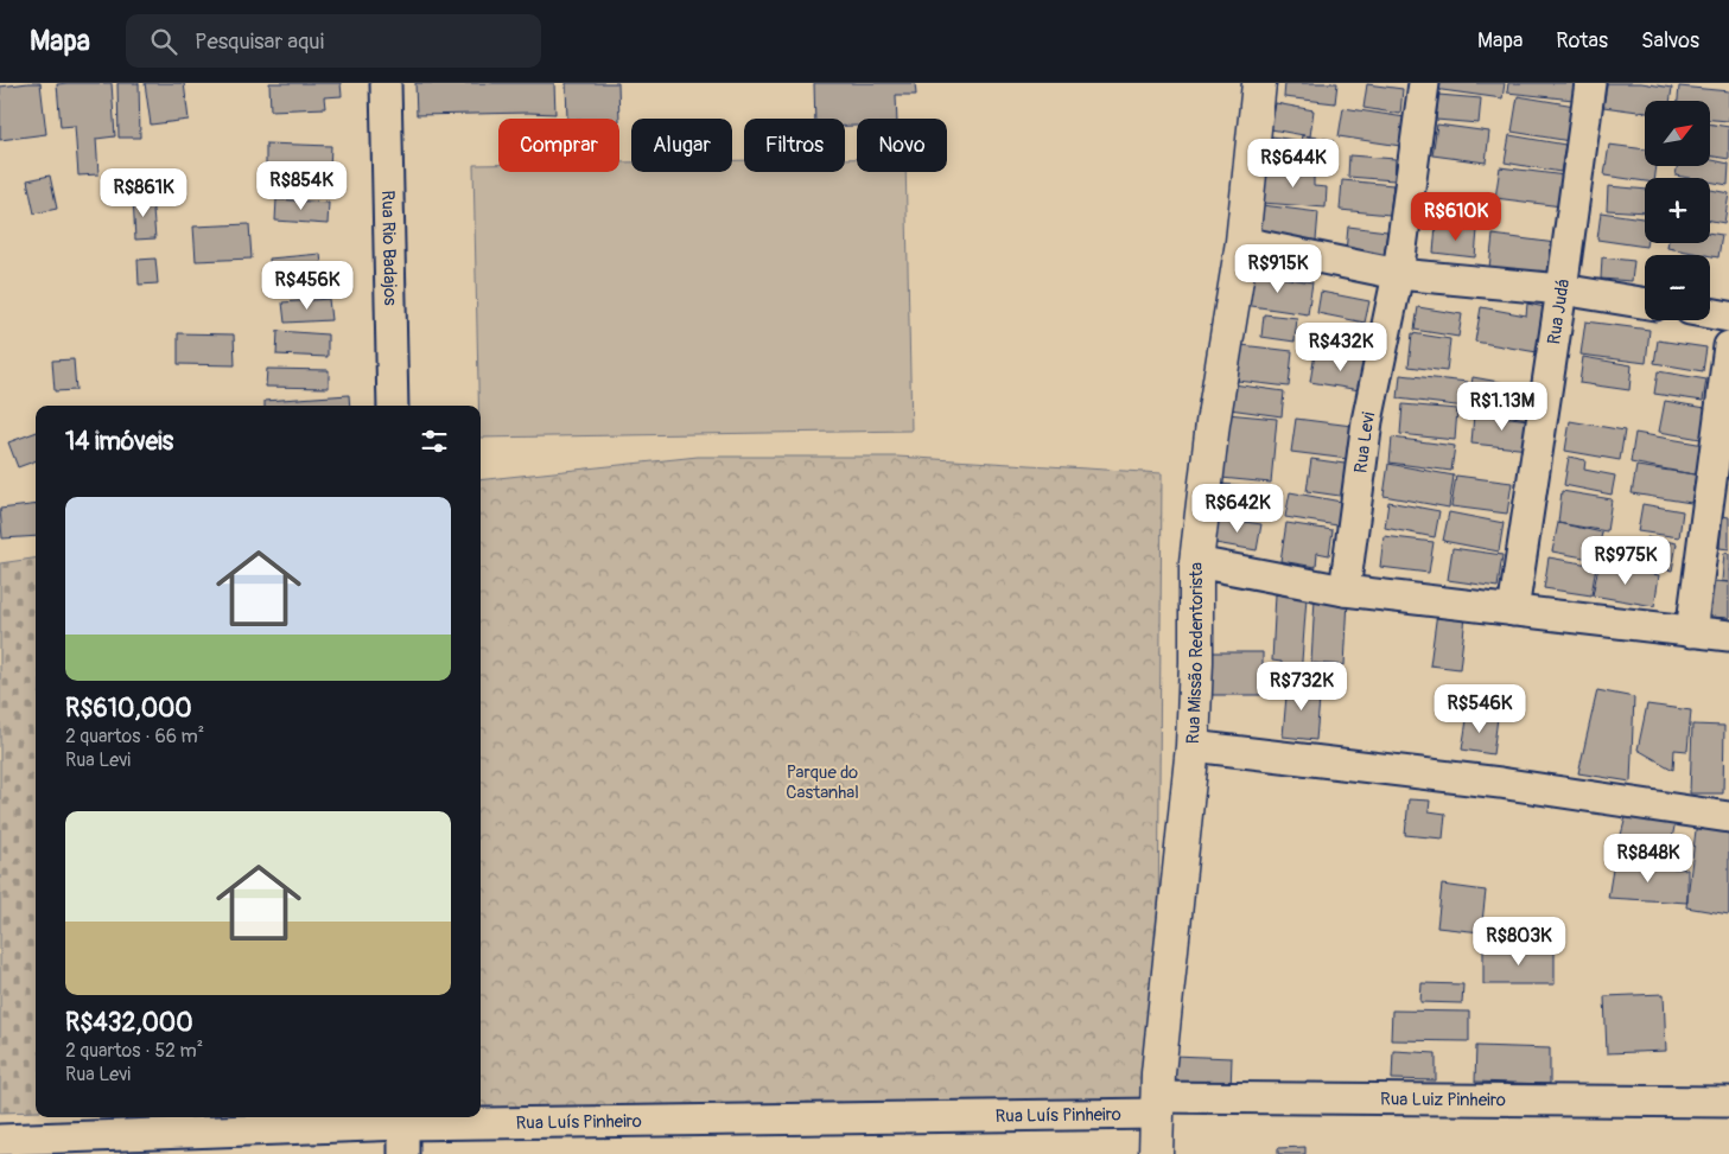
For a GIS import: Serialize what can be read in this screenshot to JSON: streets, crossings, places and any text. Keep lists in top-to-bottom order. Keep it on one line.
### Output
{"streets":{"street":["Rua Rio Badajos","Rua Judá","Rua Levi","Rua Missão Redentorista","Rua Luiz Pinheiro","Rua Luís Pinheiro"]},"crossings":[["Rua Missão Redentorista","Rua Luiz Pinheiro"],["Rua Missão Redentorista","Rua Luís Pinheiro"],["Rua Luiz Pinheiro","Rua Luís Pinheiro"]],"parks":["Parque do Castanhal"],"north":"top right","page":{"header":"Mapa","search":"Pesquisar aqui","nav":["Mapa","Rotas","Salvos"],"map_buttons":["+","−"],"chip":["Comprar","Alugar","Filtros","Novo"],"price":["R$644K","R$854K","R$861K","R$610K","R$915K","R$456K","R$432K","R$1.13M","R$642K","R$975K","R$732K","R$546K","R$848K","R$803K"],"heading":"14 imóveis","list":[{"name":"R$610,000","note":"2 quartos · 66 m² · Rua Levi"},{"name":"R$432,000","note":"2 quartos · 52 m² · Rua Levi"}]}}
